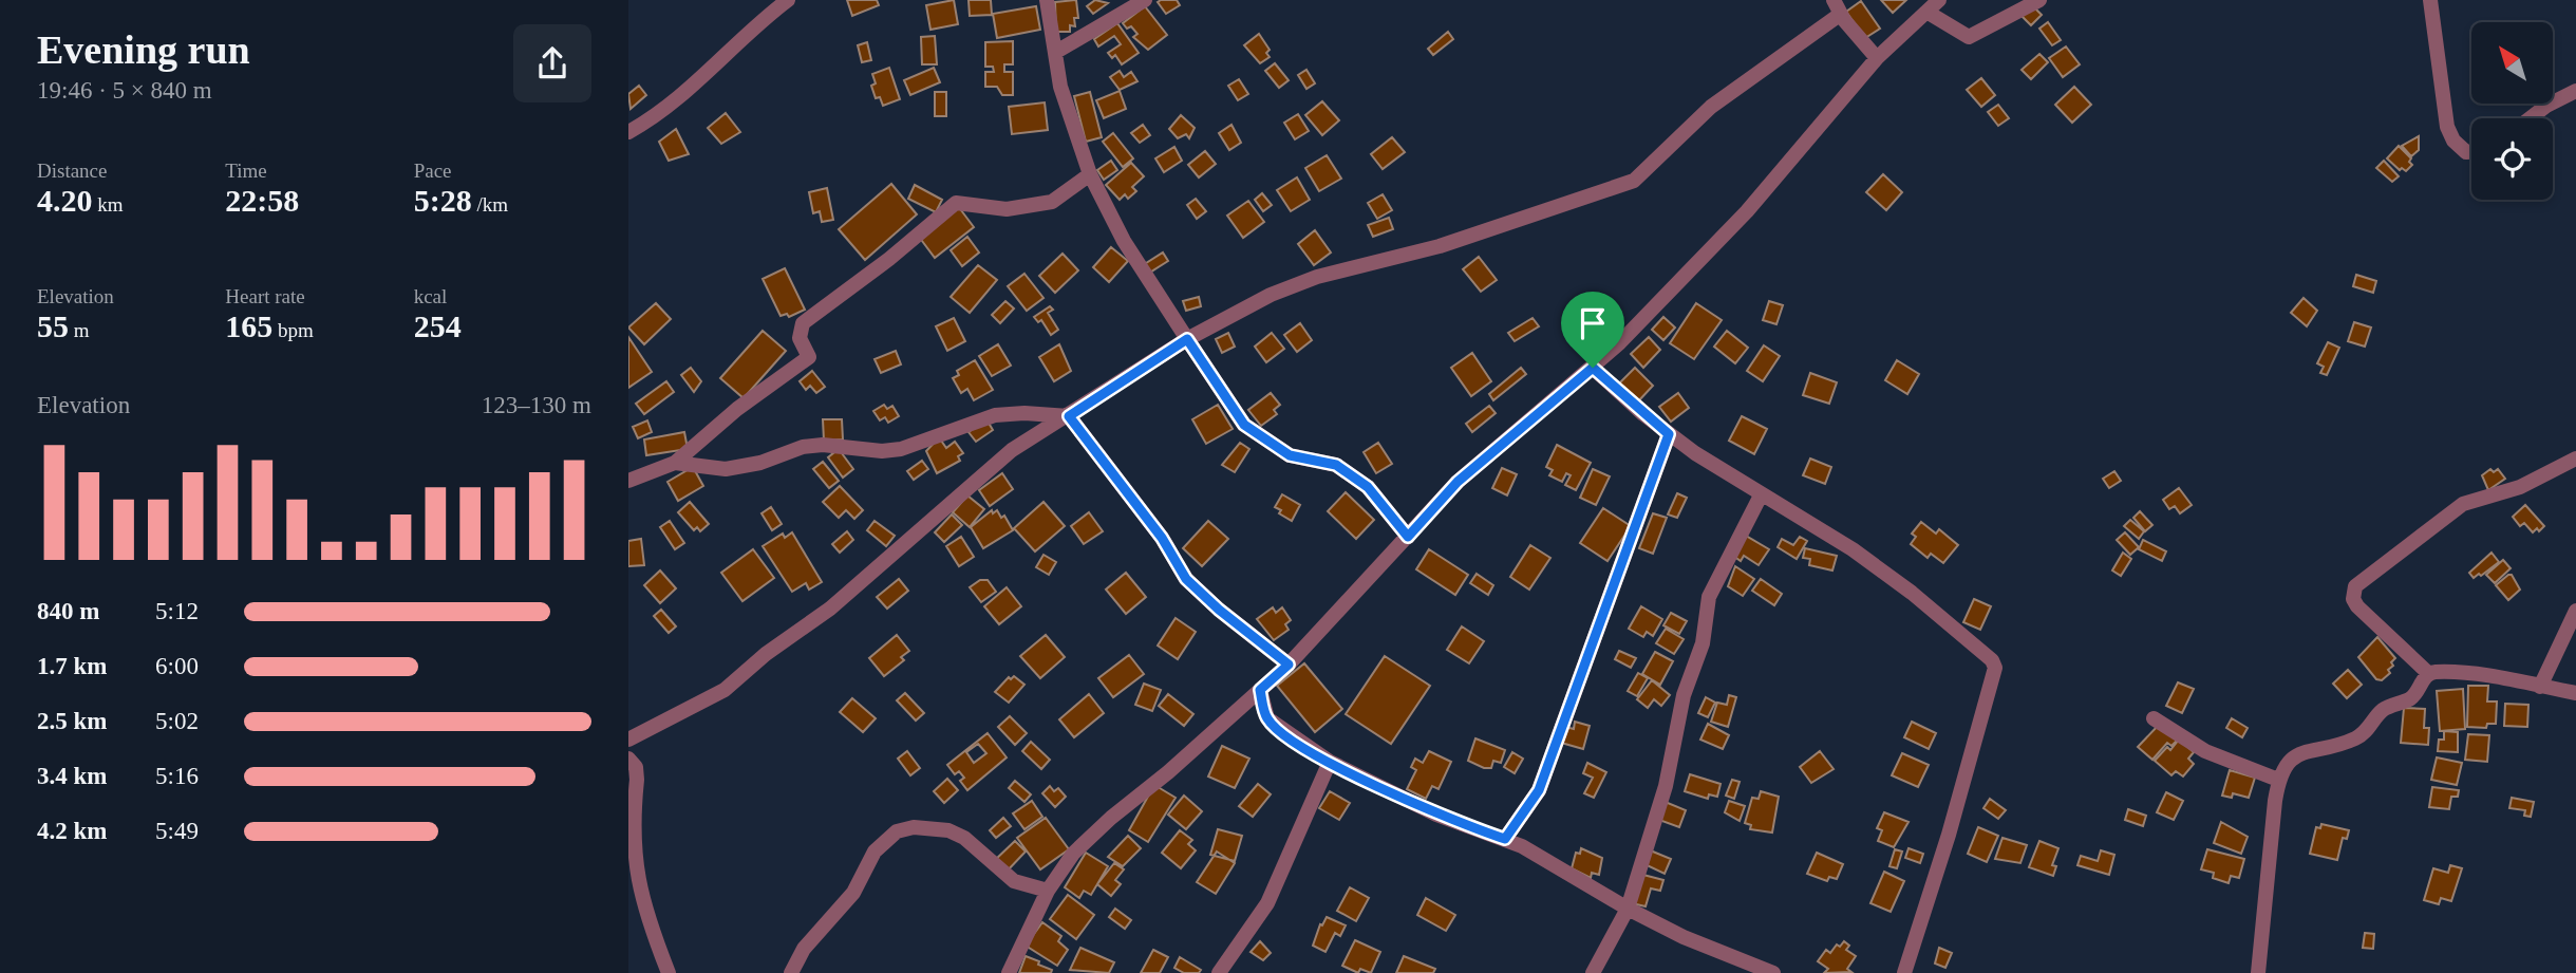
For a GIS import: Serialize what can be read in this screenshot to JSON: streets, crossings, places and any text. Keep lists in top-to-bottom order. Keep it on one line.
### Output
{"north":"top left","page":{"heading":["Evening run","19:46 · 5 × 840 m"],"stats":[["Distance","4.20 km"],["Time","22:58"],["Pace","5:28 /km"],["Elevation","55 m"],["Heart rate","165 bpm"],["kcal","254"]],"chart":["Elevation","123–130 m"],"list":[{"name":"840 m","note":"5:12"},{"name":"1.7 km","note":"6:00"},{"name":"2.5 km","note":"5:02"},{"name":"3.4 km","note":"5:16"},{"name":"4.2 km","note":"5:49"}]}}
